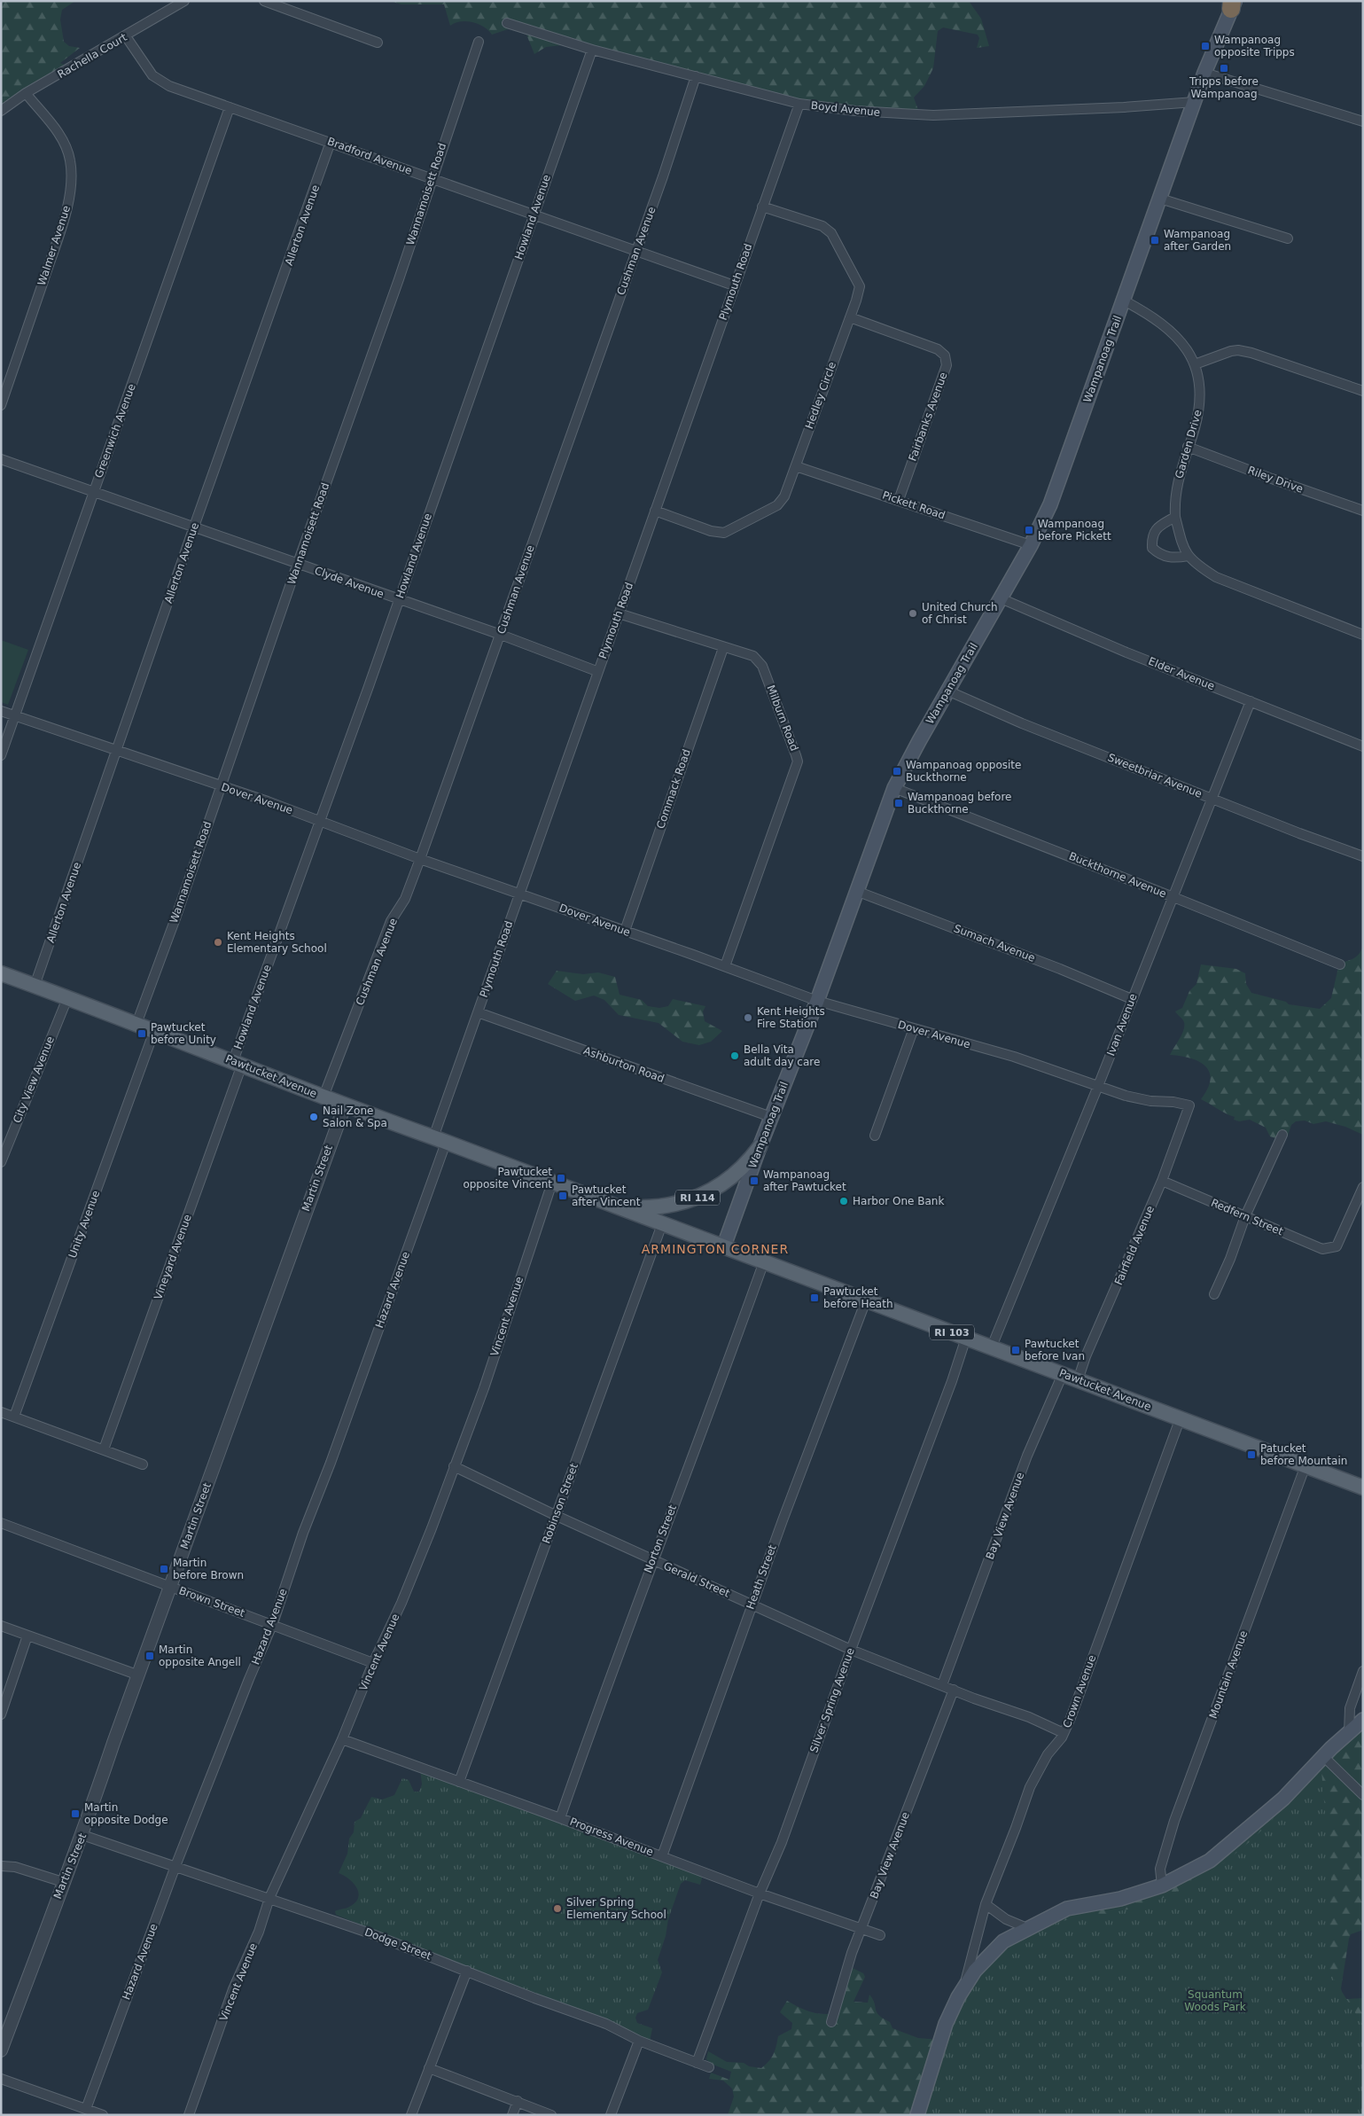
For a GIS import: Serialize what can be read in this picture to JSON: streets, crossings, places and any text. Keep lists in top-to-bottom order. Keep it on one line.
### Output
{"streets":{"main road":["Wampanoag Trail","Pawtucket Avenue","RI 114","RI 103"],"street":["Rachella Court","Boyd Avenue","Bradford Avenue","Wannamoisett Road","Howland Avenue","Allerton Avenue","Walmer Avenue","Cushman Avenue","Plymouth Road","Hedley Circle","Fairbanks Avenue","Greenwich Avenue","Garden Drive","Riley Drive","Pickett Road","Clyde Avenue","Elder Avenue","Milburn Road","Sweetbriar Avenue","Commack Road","Dover Avenue","Buckthorne Avenue","Sumach Avenue","Ivan Avenue","Ashburton Road","City View Avenue","Martin Street","Redfern Street","Unity Avenue","Fairfield Avenue","Vineyard Avenue","Hazard Avenue","Vincent Avenue","Robinson Street","Bay View Avenue","Norton Street","Heath Street","Gerald Street","Brown Street","Mountain Avenue","Crown Avenue","Silver Spring Avenue","Progress Avenue","Dodge Street"]},"crossings":[["Rachella Court","Bradford Avenue"],["Rachella Court","Walmer Avenue"],["Boyd Avenue","Howland Avenue"],["Boyd Avenue","Cushman Avenue"],["Boyd Avenue","Plymouth Road"],["Boyd Avenue","Wampanoag Trail"],["Bradford Avenue","Wannamoisett Road"],["Bradford Avenue","Howland Avenue"],["Bradford Avenue","Allerton Avenue"],["Bradford Avenue","Cushman Avenue"],["Bradford Avenue","Plymouth Road"],["Bradford Avenue","Greenwich Avenue"],["Wannamoisett Road","Clyde Avenue"],["Wannamoisett Road","Dover Avenue"],["Wannamoisett Road","Pawtucket Avenue"],["Howland Avenue","Clyde Avenue"],["Howland Avenue","Dover Avenue"],["Howland Avenue","Pawtucket Avenue"],["Howland Avenue","Vineyard Avenue"],["Allerton Avenue","Clyde Avenue"],["Allerton Avenue","Dover Avenue"],["Allerton Avenue","Pawtucket Avenue"],["Cushman Avenue","Clyde Avenue"],["Cushman Avenue","Dover Avenue"],["Cushman Avenue","Pawtucket Avenue"],["Plymouth Road","Hedley Circle"],["Plymouth Road","Clyde Avenue"],["Plymouth Road","Milburn Road"],["Plymouth Road","Dover Avenue"],["Plymouth Road","Ashburton Road"],["Plymouth Road","Pawtucket Avenue"],["Plymouth Road","Hazard Avenue"],["Wampanoag Trail","Garden Drive"],["Wampanoag Trail","Pickett Road"],["Wampanoag Trail","Elder Avenue"],["Wampanoag Trail","Sweetbriar Avenue"],["Wampanoag Trail","Dover Avenue"],["Wampanoag Trail","Buckthorne Avenue"],["Wampanoag Trail","Sumach Avenue"],["Wampanoag Trail","Ashburton Road"],["Wampanoag Trail","Pawtucket Avenue"],["Wampanoag Trail","RI 114"],["Hedley Circle","Fairbanks Avenue"],["Hedley Circle","Pickett Road"],["Fairbanks Avenue","Pickett Road"],["Greenwich Avenue","Clyde Avenue"],["Greenwich Avenue","Dover Avenue"],["Garden Drive","Riley Drive"],["Elder Avenue","Ivan Avenue"],["Milburn Road","Commack Road"],["Milburn Road","Dover Avenue"],["Sweetbriar Avenue","Ivan Avenue"],["Commack Road","Dover Avenue"],["Dover Avenue","Ivan Avenue"],["Dover Avenue","Fairfield Avenue"],["Buckthorne Avenue","Ivan Avenue"],["Sumach Avenue","Ivan Avenue"],["Ivan Avenue","Pawtucket Avenue"],["Pawtucket Avenue","City View Avenue"],["Pawtucket Avenue","Martin Street"],["Pawtucket Avenue","RI 114"],["Pawtucket Avenue","Unity Avenue"],["Pawtucket Avenue","Fairfield Avenue"],["Pawtucket Avenue","Vineyard Avenue"],["Pawtucket Avenue","Hazard Avenue"],["Pawtucket Avenue","Vincent Avenue"],["Pawtucket Avenue","Robinson Street"],["Pawtucket Avenue","Bay View Avenue"],["Pawtucket Avenue","Norton Street"],["Pawtucket Avenue","Heath Street"],["Pawtucket Avenue","Mountain Avenue"],["Pawtucket Avenue","Crown Avenue"],["Pawtucket Avenue","Silver Spring Avenue"],["Martin Street","Brown Street"],["Martin Street","Dodge Street"],["Redfern Street","Fairfield Avenue"],["Hazard Avenue","Brown Street"],["Hazard Avenue","Dodge Street"],["Vincent Avenue","Gerald Street"],["Vincent Avenue","Brown Street"],["Vincent Avenue","Progress Avenue"],["Vincent Avenue","Dodge Street"],["Robinson Street","Gerald Street"],["Robinson Street","Progress Avenue"],["Bay View Avenue","Gerald Street"],["Bay View Avenue","Progress Avenue"],["Norton Street","Gerald Street"],["Norton Street","Progress Avenue"],["Heath Street","Gerald Street"],["Heath Street","Progress Avenue"],["Gerald Street","Silver Spring Avenue"],["Silver Spring Avenue","Progress Avenue"],["Silver Spring Avenue","Dodge Street"]],"districts":["ARMINGTON CORNER"],"parks":["Squantum Woods Park"],"places":{"transit":["Wampanoag opposite Tripps","Tripps before Wampanoag","Wampanoag after Garden","Wampanoag before Pickett","Wampanoag opposite Buckthorne","Wampanoag before Buckthorne","Pawtucket before Unity","Pawtucket opposite Vincent","Wampanoag after Pawtucket","Pawtucket after Vincent","Pawtucket before Heath","Pawtucket before Ivan","Patucket before Mountain","Martin before Brown","Martin opposite Angell","Martin opposite Dodge"],"other":["United Church of Christ","Kent Heights Elementary School","Kent Heights Fire Station","Bella Vita adult day care","Nail Zone Salon & Spa","Harbor One Bank","Silver Spring Elementary School"]}}
